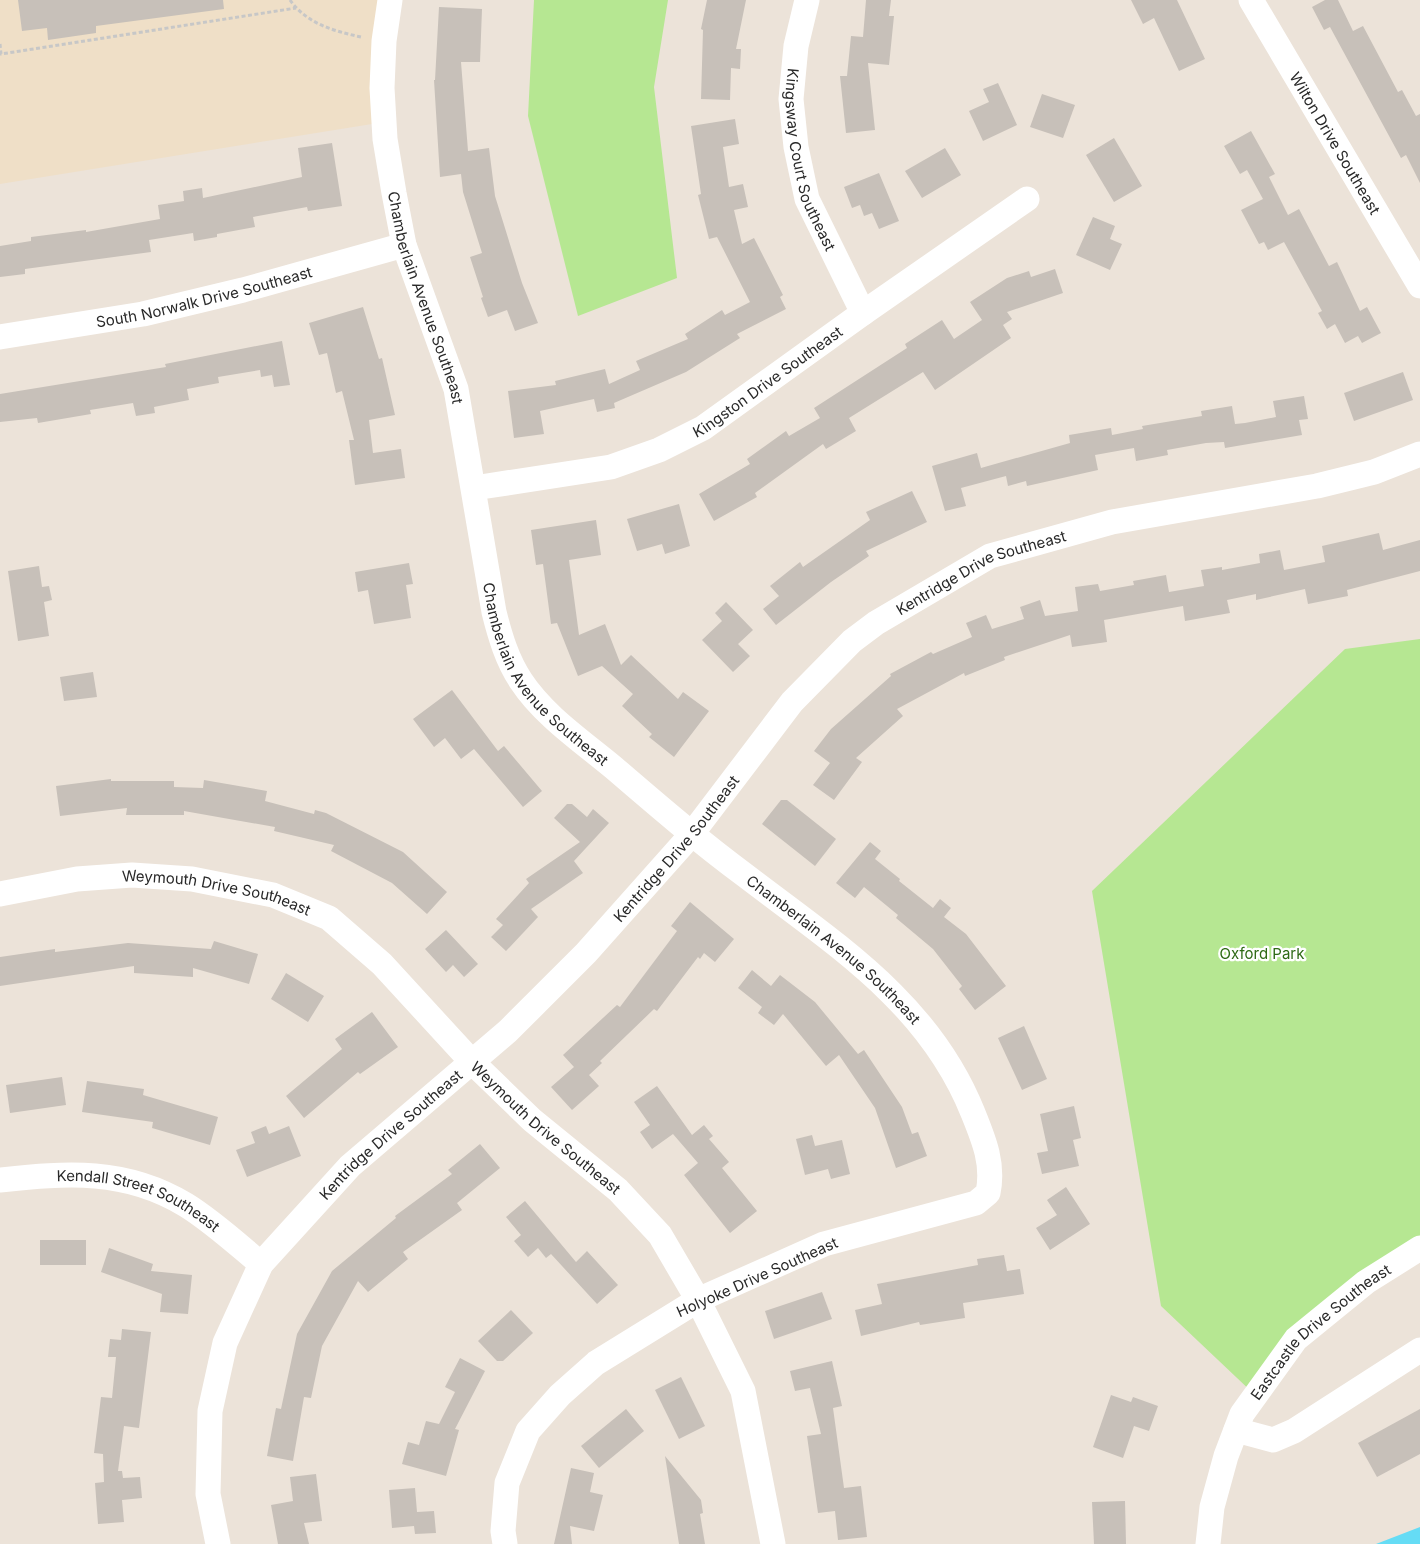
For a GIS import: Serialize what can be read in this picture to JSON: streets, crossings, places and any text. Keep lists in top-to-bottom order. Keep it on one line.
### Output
{"streets":{"street":["Wilton Drive Southeast","Kingsway Court Southeast","South Norwalk Drive Southeast","Chamberlain Avenue Southeast","Kingston Drive Southeast","Kentridge Drive Southeast","Weymouth Drive Southeast","Kendall Street Southeast","Holyoke Drive Southeast","Eastcastle Drive Southeast"]},"crossings":[["Kingsway Court Southeast","Kingston Drive Southeast"],["South Norwalk Drive Southeast","Chamberlain Avenue Southeast"],["Chamberlain Avenue Southeast","Kingston Drive Southeast"],["Chamberlain Avenue Southeast","Kentridge Drive Southeast"],["Chamberlain Avenue Southeast","Holyoke Drive Southeast"],["Kentridge Drive Southeast","Weymouth Drive Southeast"],["Kentridge Drive Southeast","Kendall Street Southeast"],["Weymouth Drive Southeast","Holyoke Drive Southeast"]],"parks":["Oxford Park"]}
